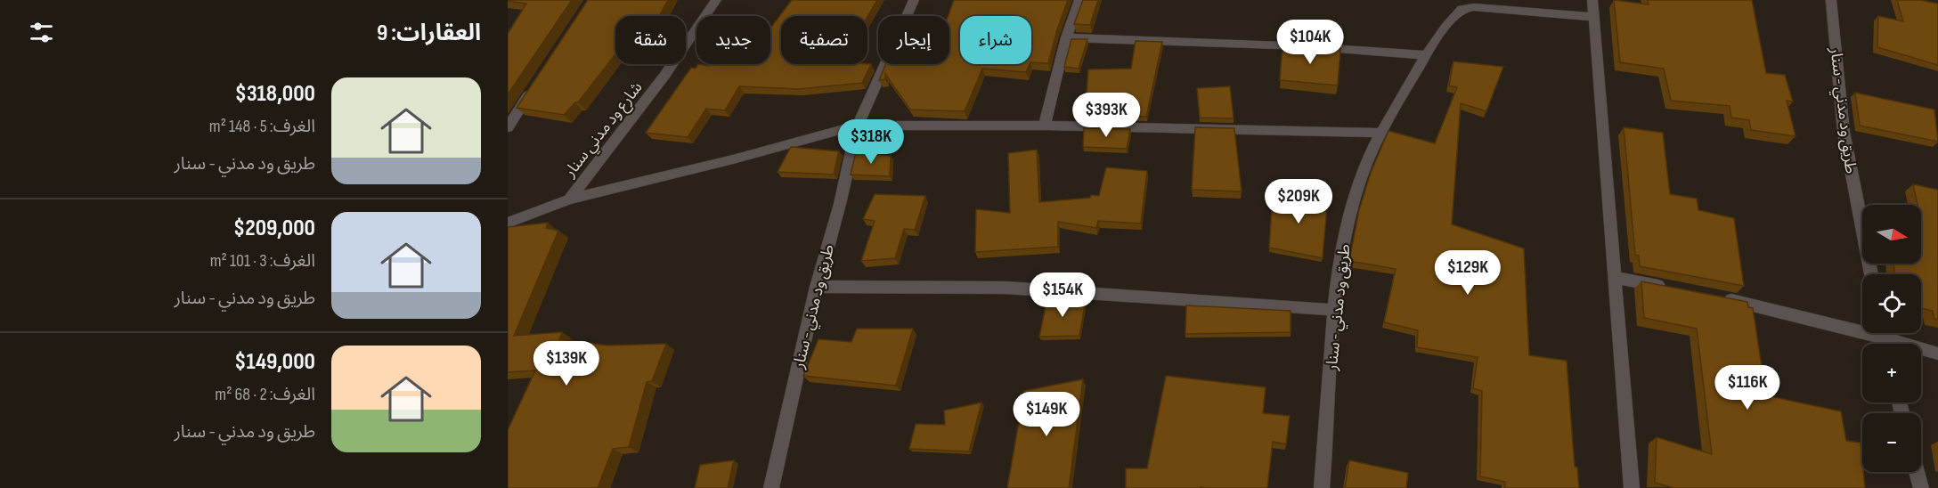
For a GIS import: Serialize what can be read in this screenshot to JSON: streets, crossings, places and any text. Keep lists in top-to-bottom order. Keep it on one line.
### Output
{"streets":{"street":["طريق ود مدني - سنار","شارع ود مدني سنار"]},"north":"right","page":{"heading":"العقارات: 9","chip":["شراء","إيجار","تصفية","جديد","شقة"],"price":["$104K","$393K","$318K","$209K","$129K","$154K","$139K","$116K","$149K"],"list":[{"name":"$318,000","note":"الغرف: 5 · 148 m² · طريق ود مدني - سنار"},{"name":"$209,000","note":"الغرف: 3 · 101 m² · طريق ود مدني - سنار"},{"name":"$149,000","note":"الغرف: 2 · 68 m² · طريق ود مدني - سنار"}],"map_buttons":["+","−"]}}
